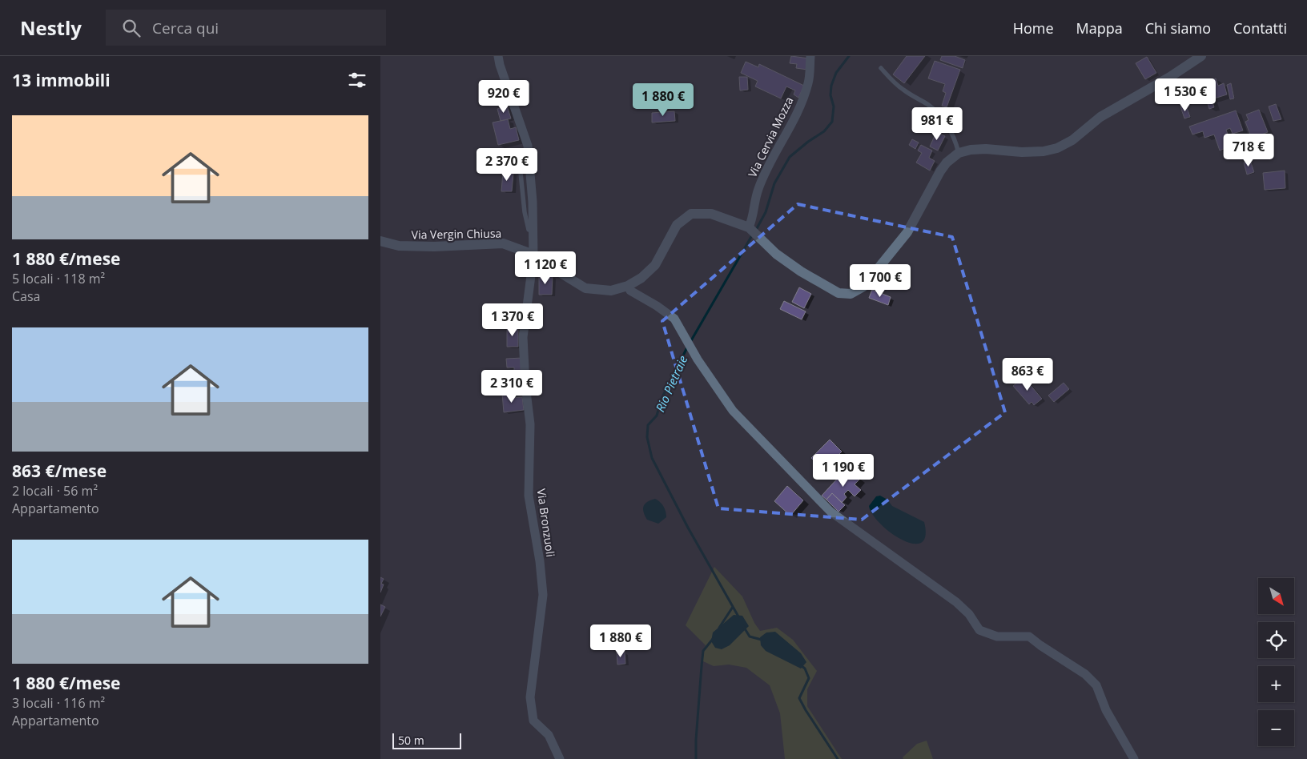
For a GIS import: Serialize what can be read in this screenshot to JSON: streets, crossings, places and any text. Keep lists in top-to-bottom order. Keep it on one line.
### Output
{"streets":{"street":["Via Cervia Mozza","Via Vergin Chiusa","Via Bronzuoli"]},"crossings":[["Via Cervia Mozza","Via Vergin Chiusa"],["Via Vergin Chiusa","Via Bronzuoli"]],"water":["Rio Pietraie"],"scale_bar":"50 m","north":"bottom right","page":{"header":"Nestly","search":"Cerca qui","nav":["Home","Mappa","Chi siamo","Contatti"],"heading":"13 immobili","price":["1 530 €","920 €","1 880 €","981 €","718 €","2 370 €","1 120 €","1 700 €","1 370 €","863 €","2 310 €","1 190 €","1 880 €"],"list":[{"name":"1 880 €/mese","note":"5 locali · 118 m² · Casa"},{"name":"863 €/mese","note":"2 locali · 56 m² · Appartamento"},{"name":"1 880 €/mese","note":"3 locali · 116 m² · Appartamento"}],"map_buttons":["+","−"],"scale":"50 m"}}
